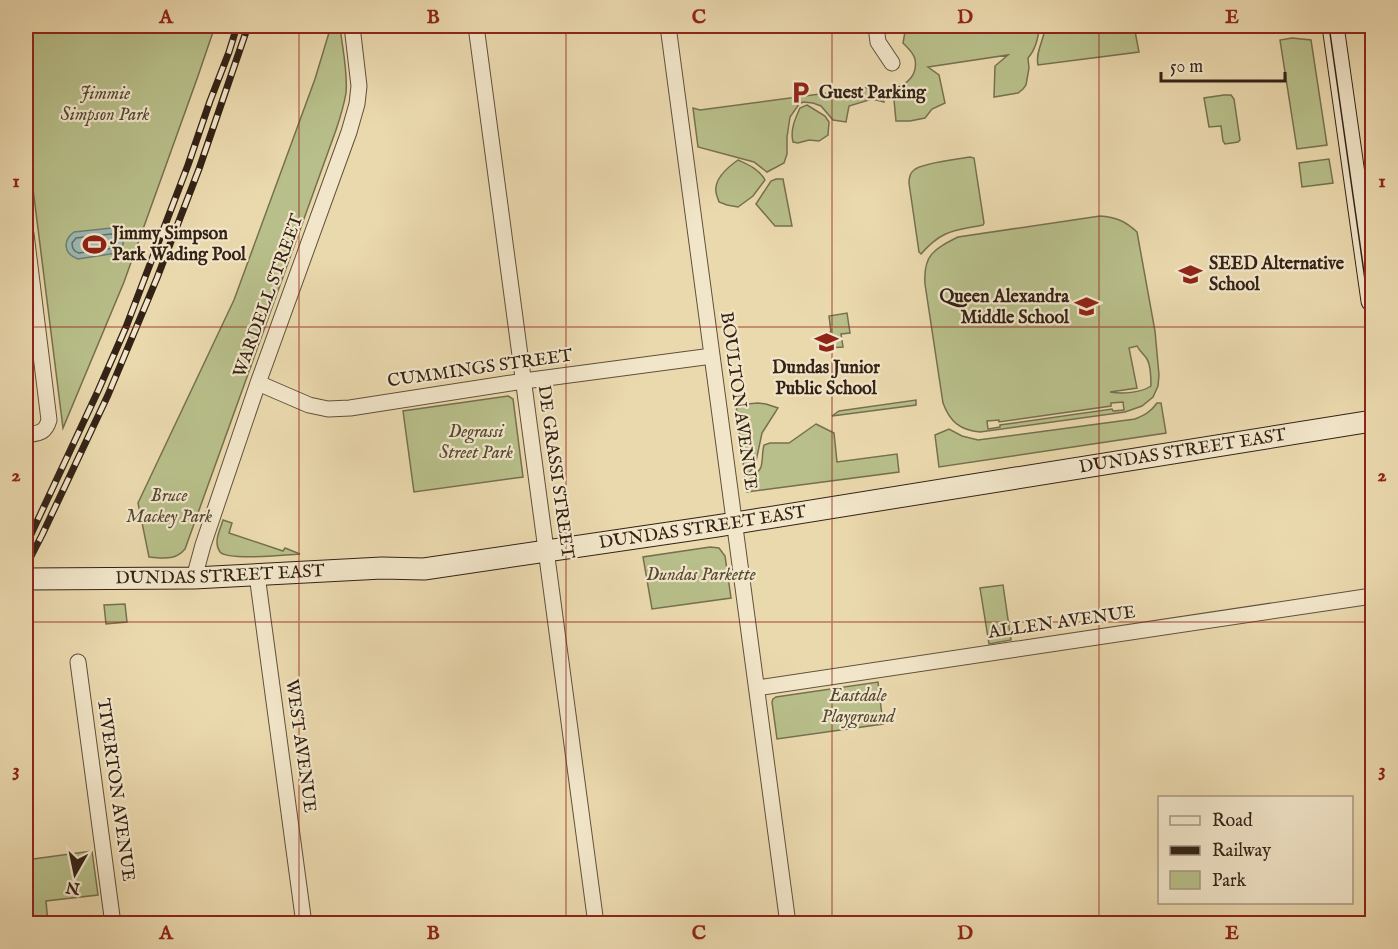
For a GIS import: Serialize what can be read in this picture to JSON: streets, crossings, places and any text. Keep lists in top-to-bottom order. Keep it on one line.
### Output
{"streets":{"street":["WARDELL STREET","CUMMINGS STREET","BOULTON AVENUE","DUNDAS STREET EAST","DE GRASSI STREET","ALLEN AVENUE","WEST AVENUE","TIVERTON AVENUE"]},"crossings":[["WARDELL STREET","CUMMINGS STREET"],["WARDELL STREET","DUNDAS STREET EAST"],["CUMMINGS STREET","BOULTON AVENUE"],["CUMMINGS STREET","DE GRASSI STREET"],["BOULTON AVENUE","DUNDAS STREET EAST"],["BOULTON AVENUE","ALLEN AVENUE"],["DUNDAS STREET EAST","DE GRASSI STREET"],["DUNDAS STREET EAST","WEST AVENUE"]],"parks":["Jimmie Simpson Park","Degrassi Street Park","Bruce Mackey Park","Dundas Parkette","Eastdale Playground"],"places":{"parking":["Guest Parking"],"sports":["Jimmy Simpson Park Wading Pool"],"school or university":["SEED Alternative School","Queen Alexandra Middle School","Dundas Junior Public School"]},"legend":["Road","Railway","Park"],"scale_bar":"50 m","north":"bottom","grid":{"columns":["A","B","C","D","E"],"rows":["1","2","3"]}}
